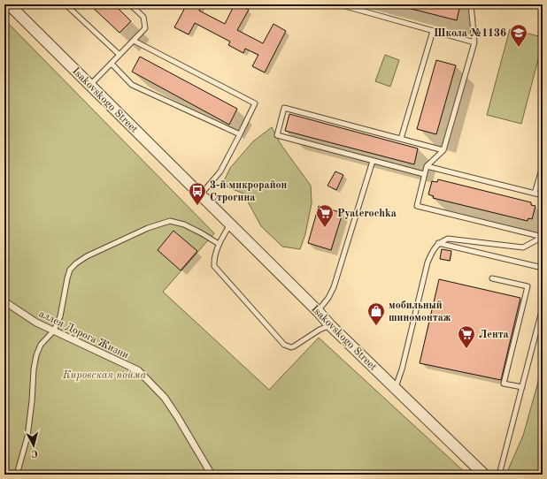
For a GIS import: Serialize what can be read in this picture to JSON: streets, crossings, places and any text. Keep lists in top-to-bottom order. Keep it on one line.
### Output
{"streets":{"street":["Isakovskogo Street","аллея Дорога Жизни"]},"parks":["Кировская пойма"],"places":{"school or university":["Школа №1136"],"bus stop":["3-й микрорайон Строгина"],"supermarket":["Pyaterochka","Лента"],"shop":["мобильный шиномонтаж"]},"north":"bottom"}
